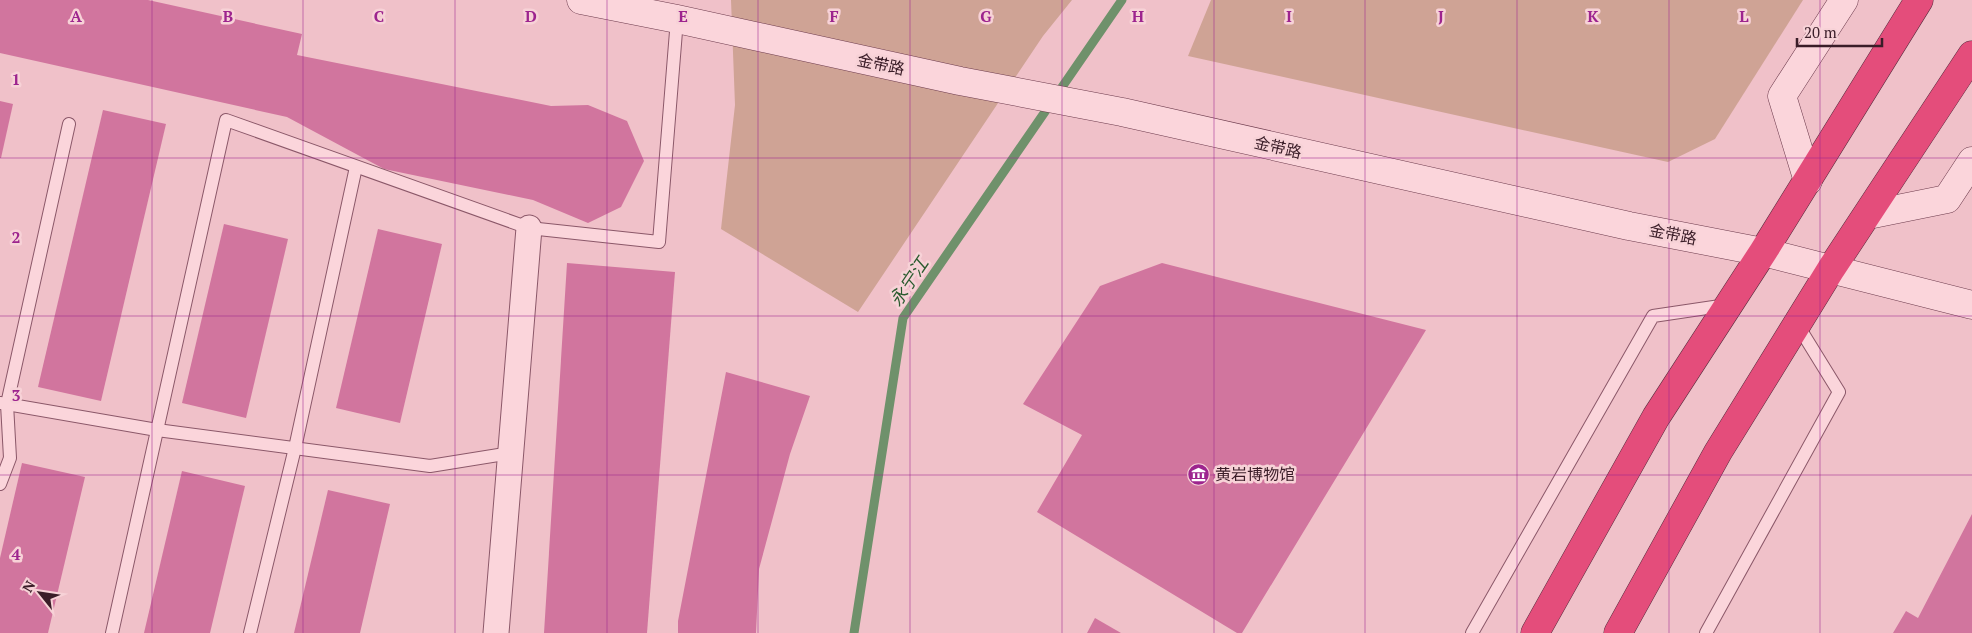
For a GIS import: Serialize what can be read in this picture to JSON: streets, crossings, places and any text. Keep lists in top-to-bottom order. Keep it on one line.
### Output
{"streets":{"main road":["金带路"]},"water":["永宁江"],"places":{"museum":["黄岩博物馆"]},"scale_bar":"20 m","north":"top left","grid":{"columns":["A","B","C","D","E","F","G","H","I","J","K","L"],"rows":["1","2","3","4"]}}
